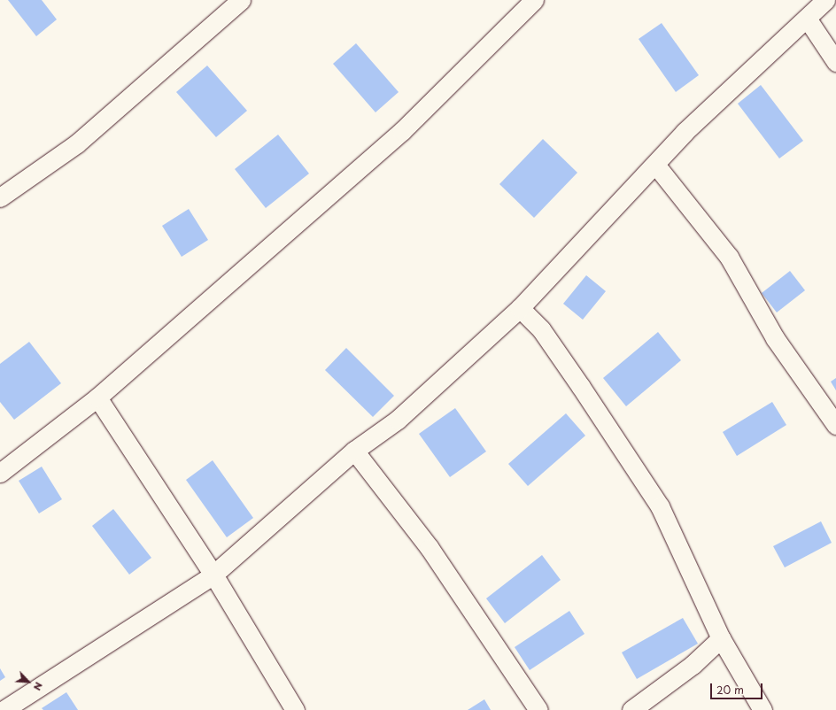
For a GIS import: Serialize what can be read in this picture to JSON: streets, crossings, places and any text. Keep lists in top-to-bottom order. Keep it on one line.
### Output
{"scale_bar":"20 m","north":"bottom right"}
